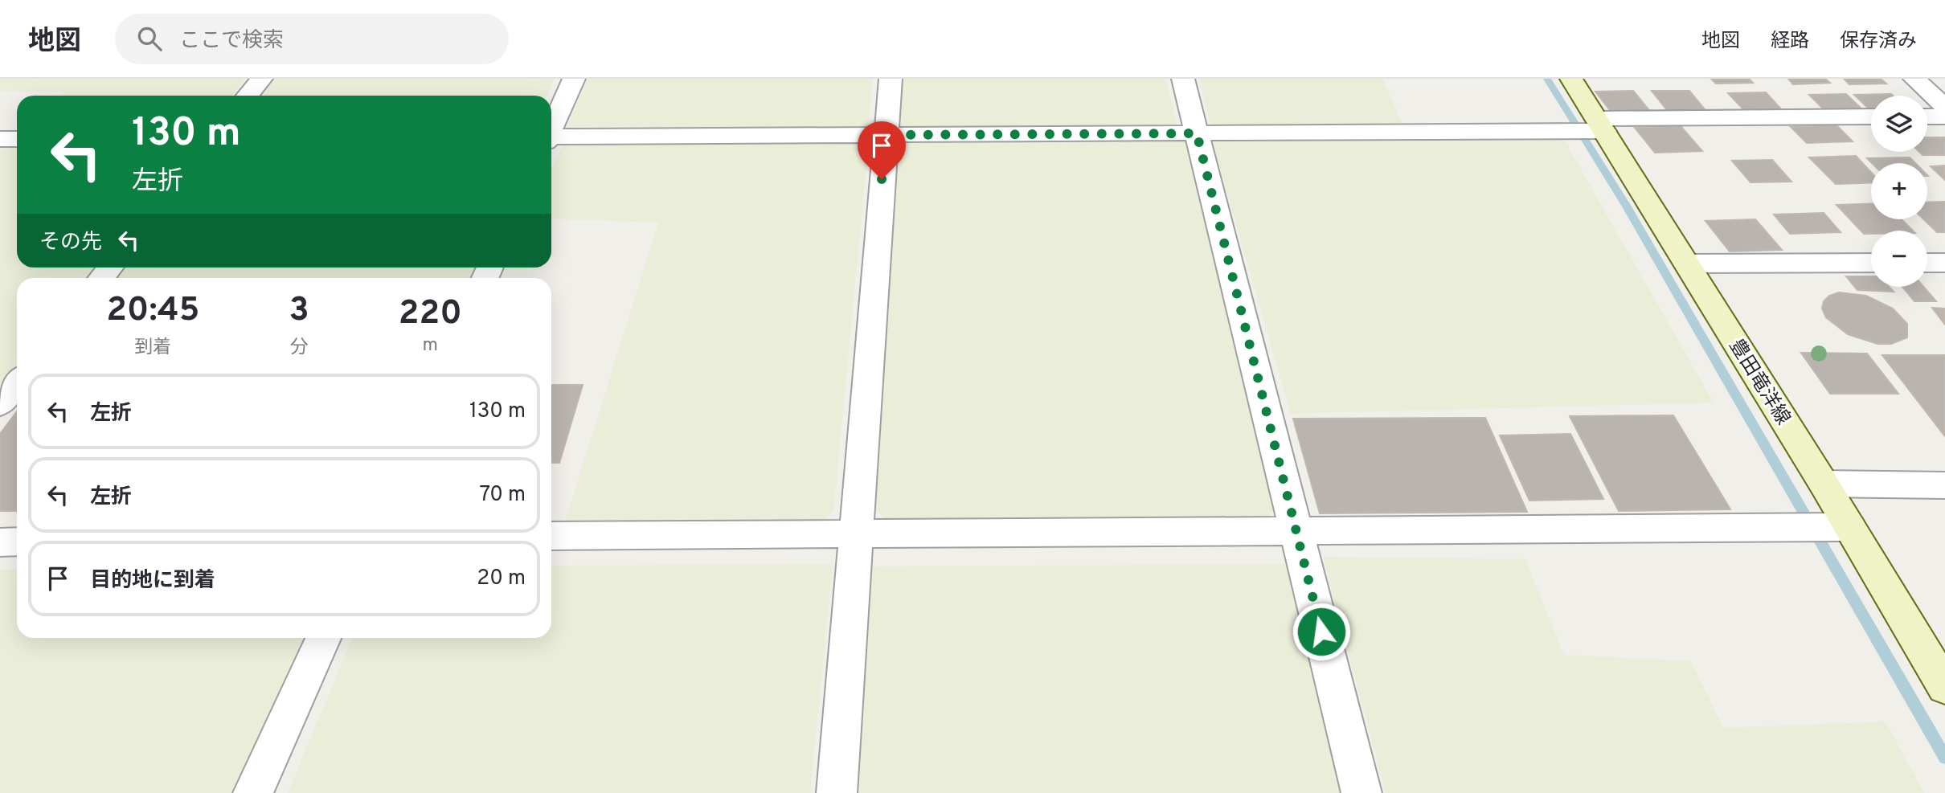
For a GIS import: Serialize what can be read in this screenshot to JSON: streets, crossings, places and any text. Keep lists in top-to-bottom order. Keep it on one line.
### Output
{"streets":{"main road":["豊田竜洋線"]},"page":{"header":"地図","search":"ここで検索","nav":["地図","経路","保存済み"],"map_buttons":["+","−"],"turn":["130 m","左折"],"then":"その先","eta":["20:45","到着","3","分","220","m"],"list":[{"name":"左折","value":"130 m"},{"name":"左折","value":"70 m"},{"name":"目的地に到着","value":"20 m"}]}}
